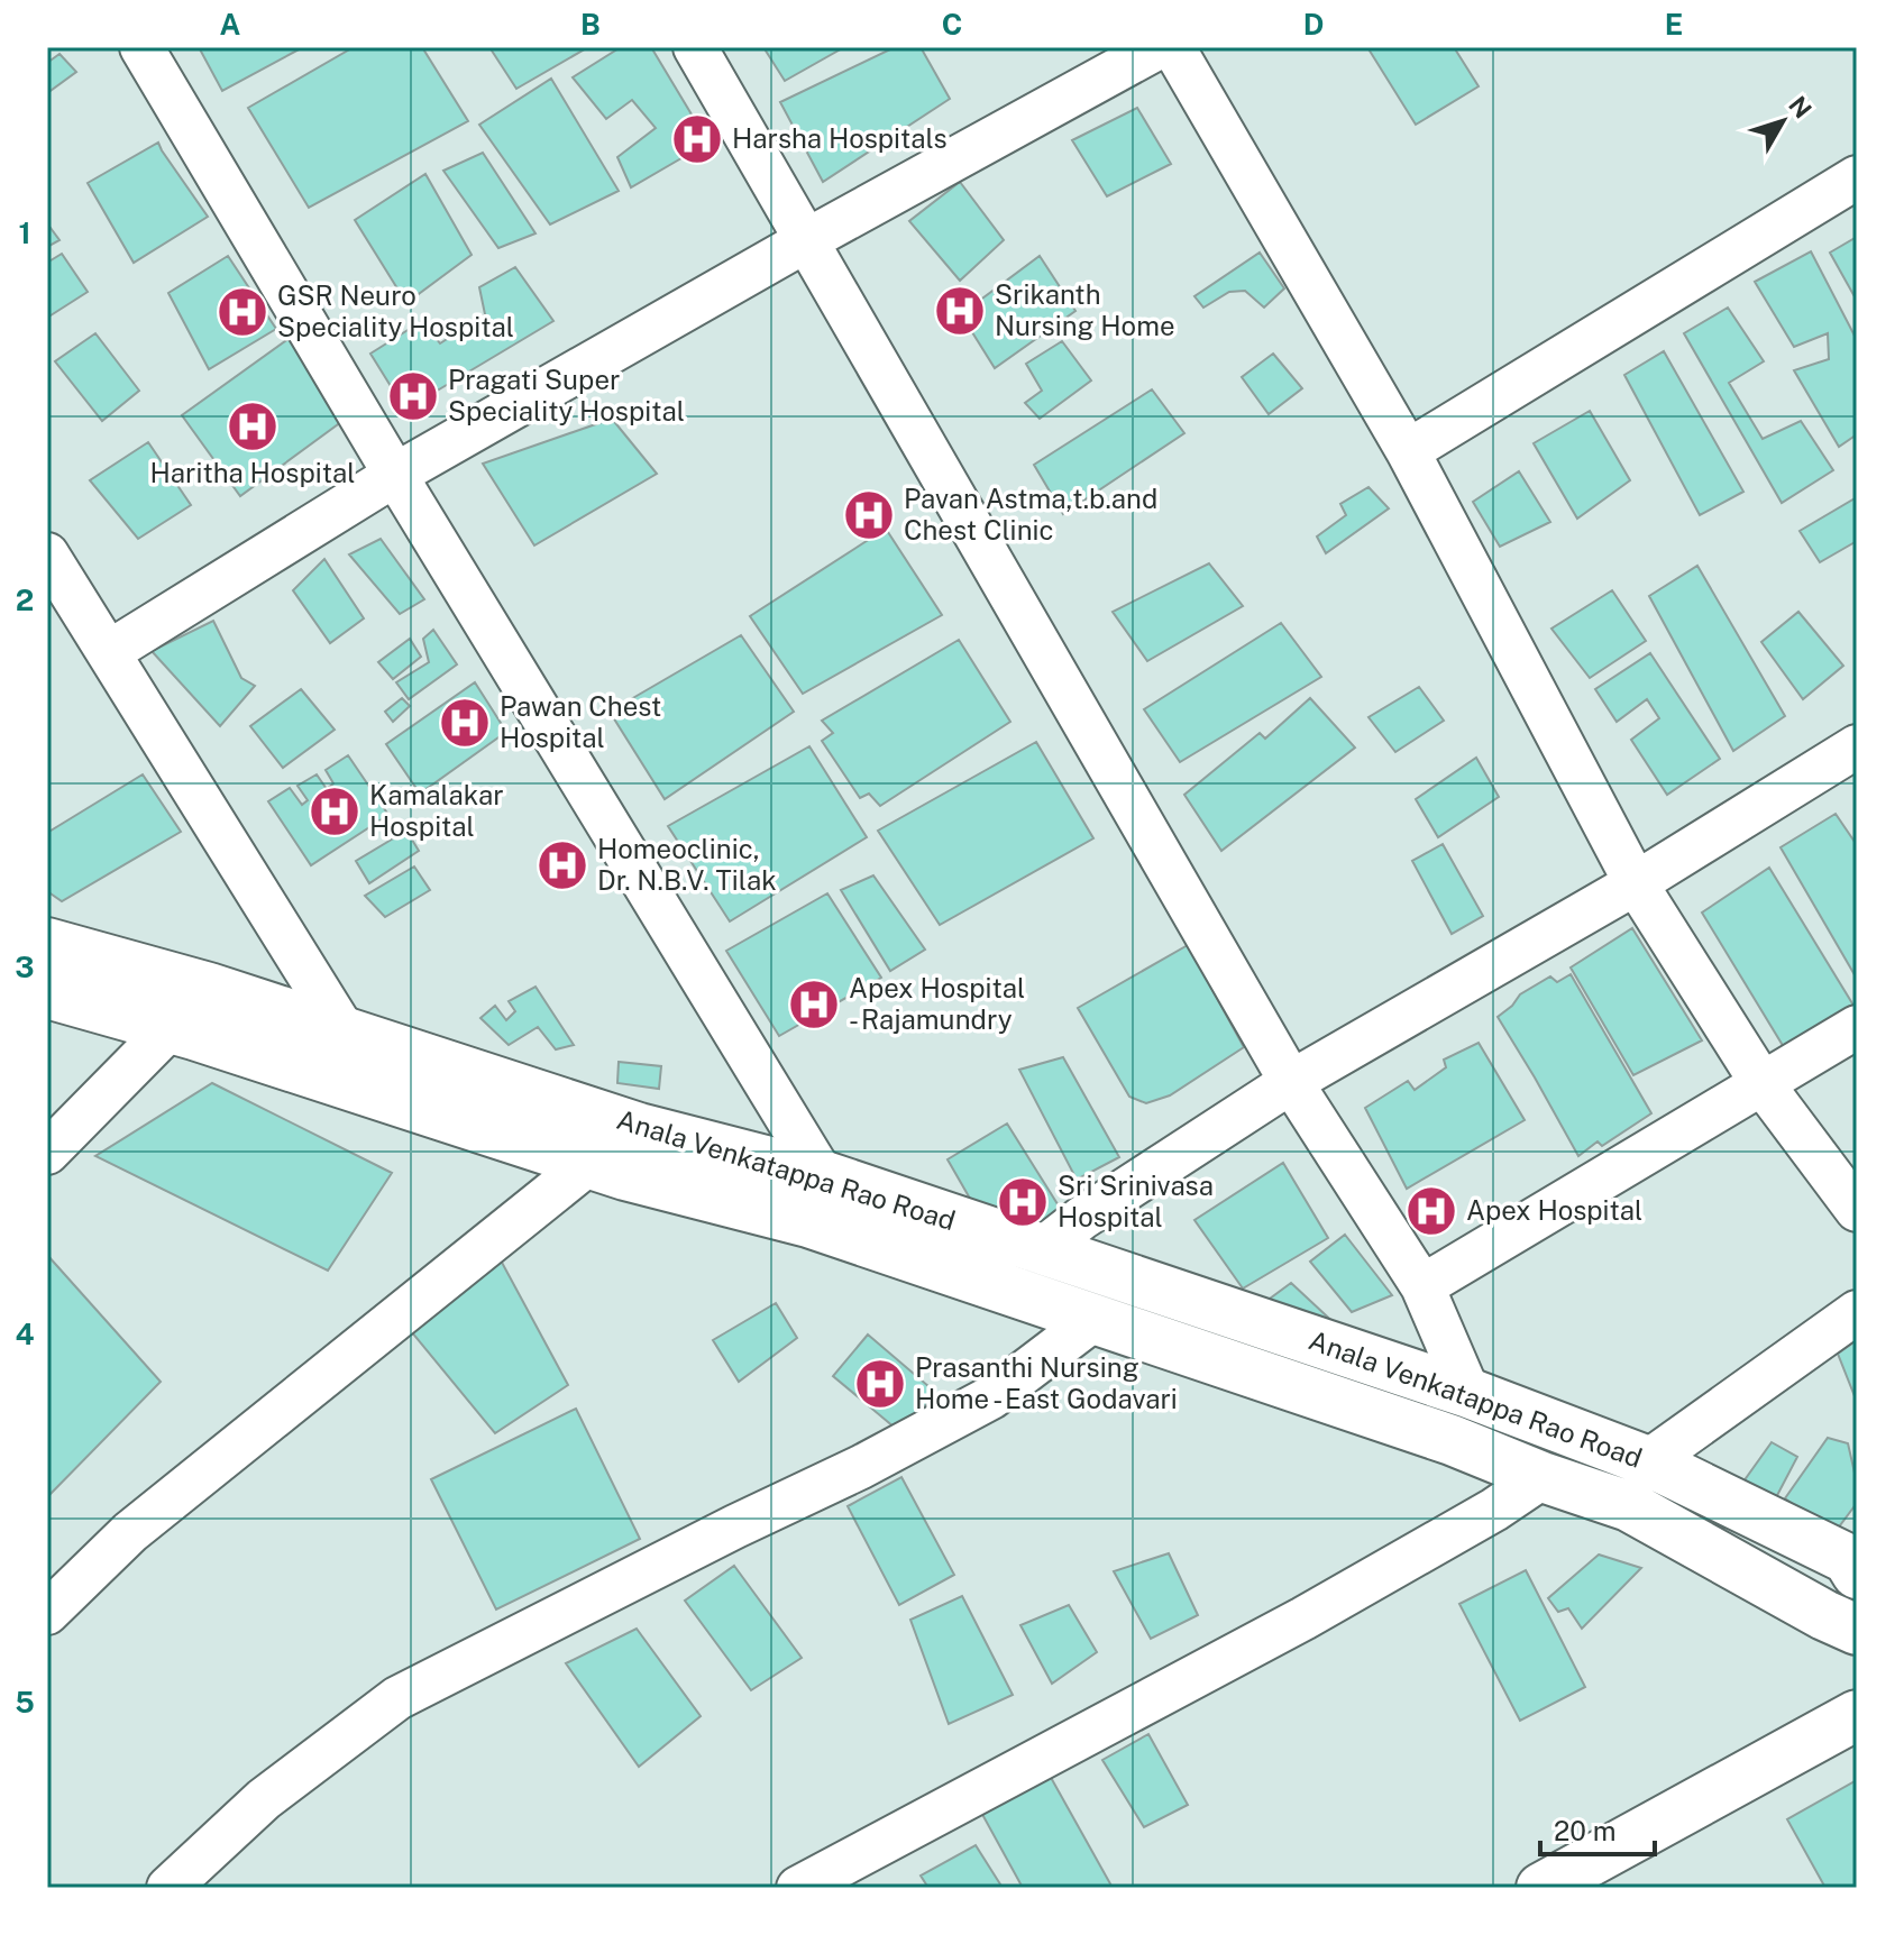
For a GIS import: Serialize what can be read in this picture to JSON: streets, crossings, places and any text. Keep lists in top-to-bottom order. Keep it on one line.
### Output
{"streets":{"main road":["Anala Venkatappa Rao Road"]},"places":{"hospital":["Harsha Hospitals","Srikanth Nursing Home","GSR Neuro Speciality Hospital","Pragati Super Speciality Hospital","Haritha Hospital","Pavan Astma,t.b.and Chest Clinic","Pawan Chest Hospital","Kamalakar Hospital","Homeoclinic, Dr. N.B.V. Tilak","Apex Hospital - Rajamundry","Sri Srinivasa Hospital","Apex Hospital","Prasanthi Nursing Home - East Godavari"]},"scale_bar":"20 m","north":"top right","grid":{"columns":["A","B","C","D","E"],"rows":["1","2","3","4","5"]}}
